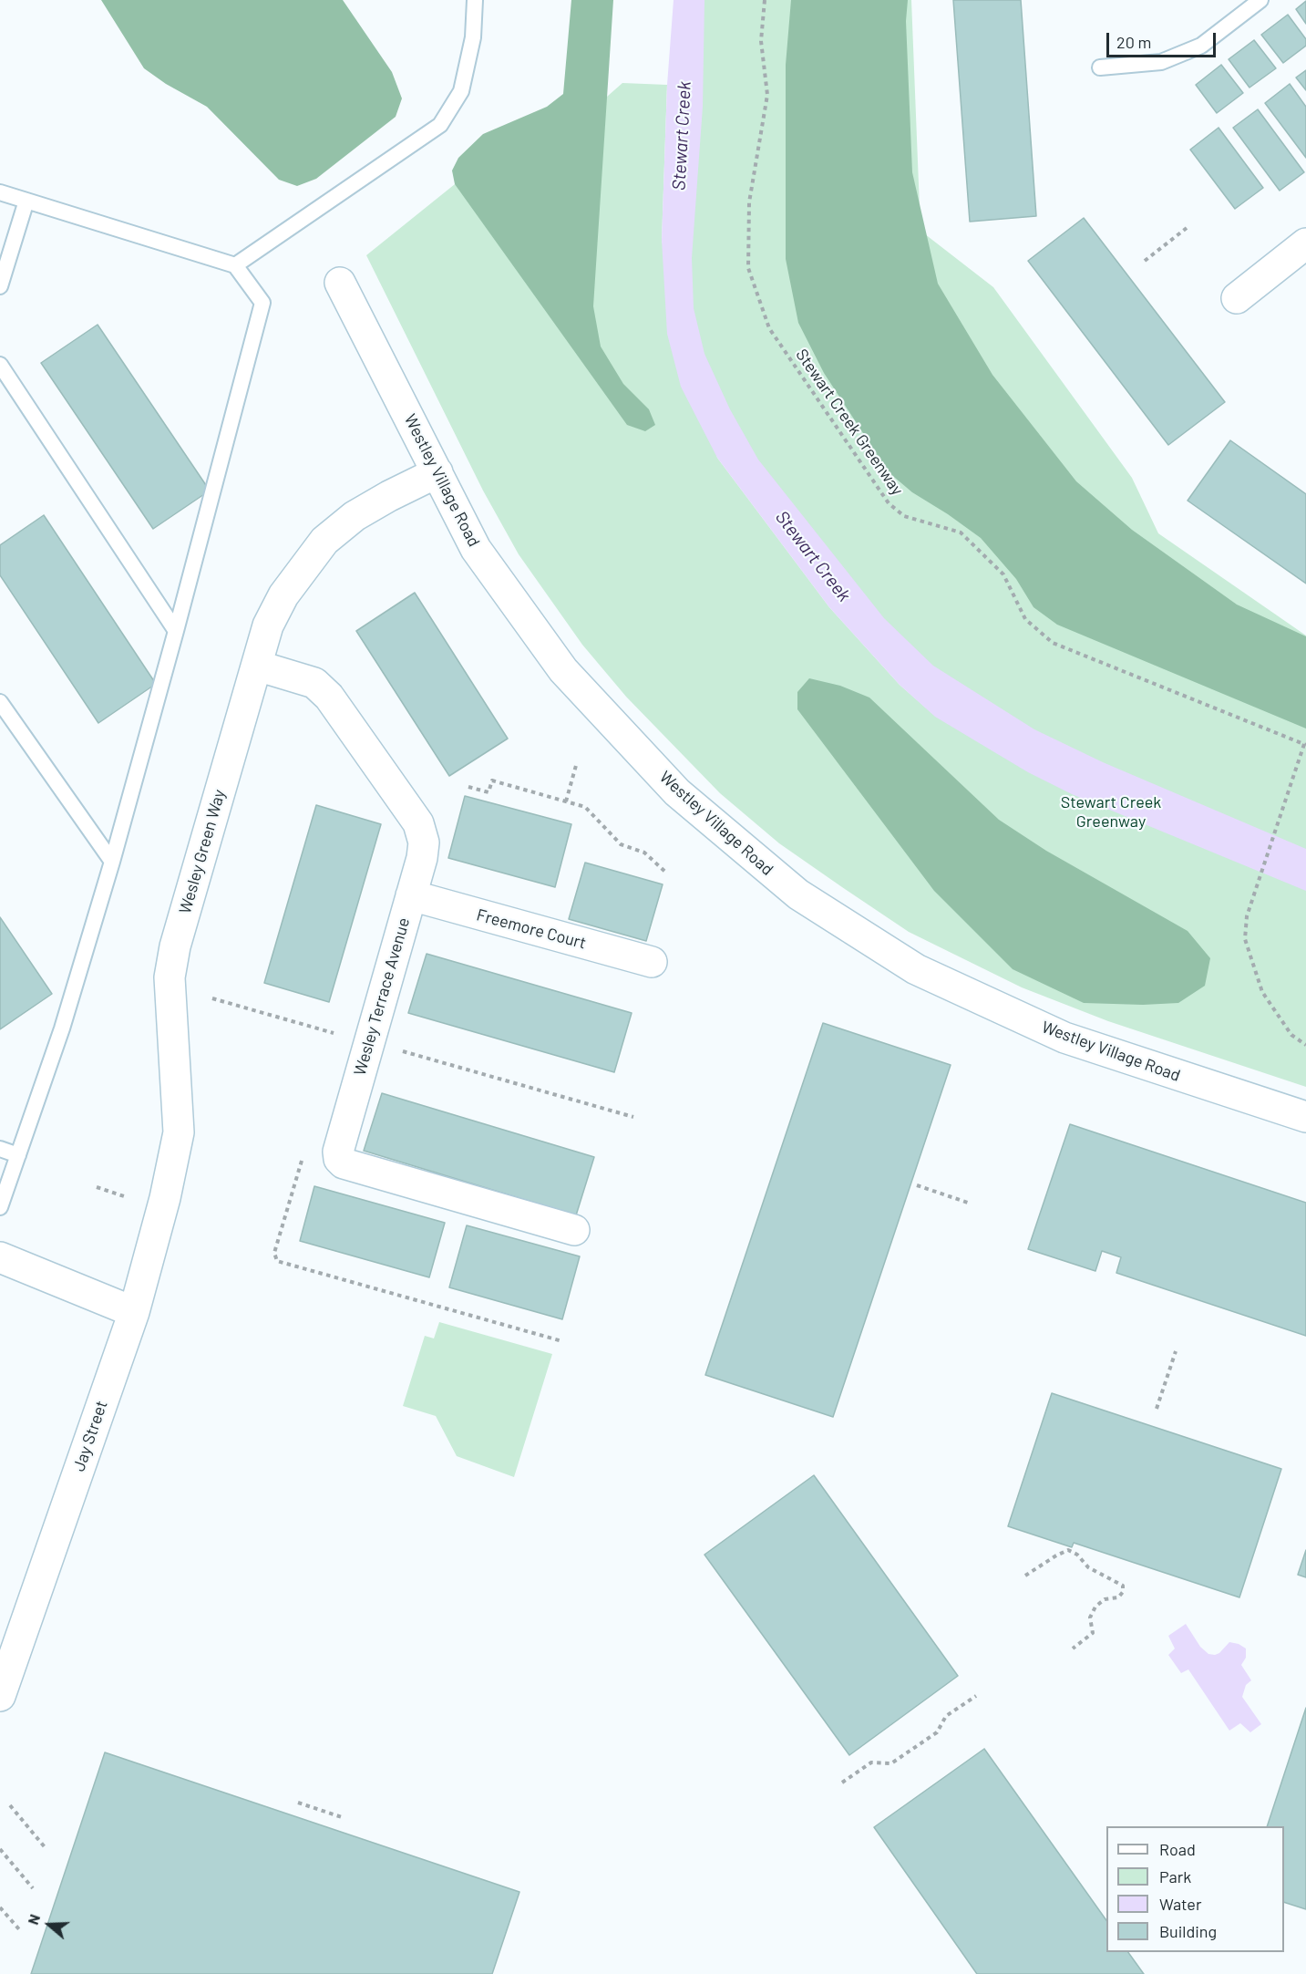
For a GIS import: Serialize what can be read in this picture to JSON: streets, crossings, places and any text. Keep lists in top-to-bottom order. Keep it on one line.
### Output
{"streets":{"street":["Westley Village Road","Wesley Green Way","Freemore Court","Wesley Terrace Avenue","Jay Street"],"path":["Stewart Creek Greenway"]},"crossings":[["Westley Village Road","Wesley Green Way"],["Wesley Green Way","Wesley Terrace Avenue"],["Wesley Green Way","Jay Street"],["Freemore Court","Wesley Terrace Avenue"]],"water":["Stewart Creek"],"parks":["Stewart Creek Greenway"],"legend":["Road","Park","Water","Building"],"scale_bar":"20 m","north":"left"}
